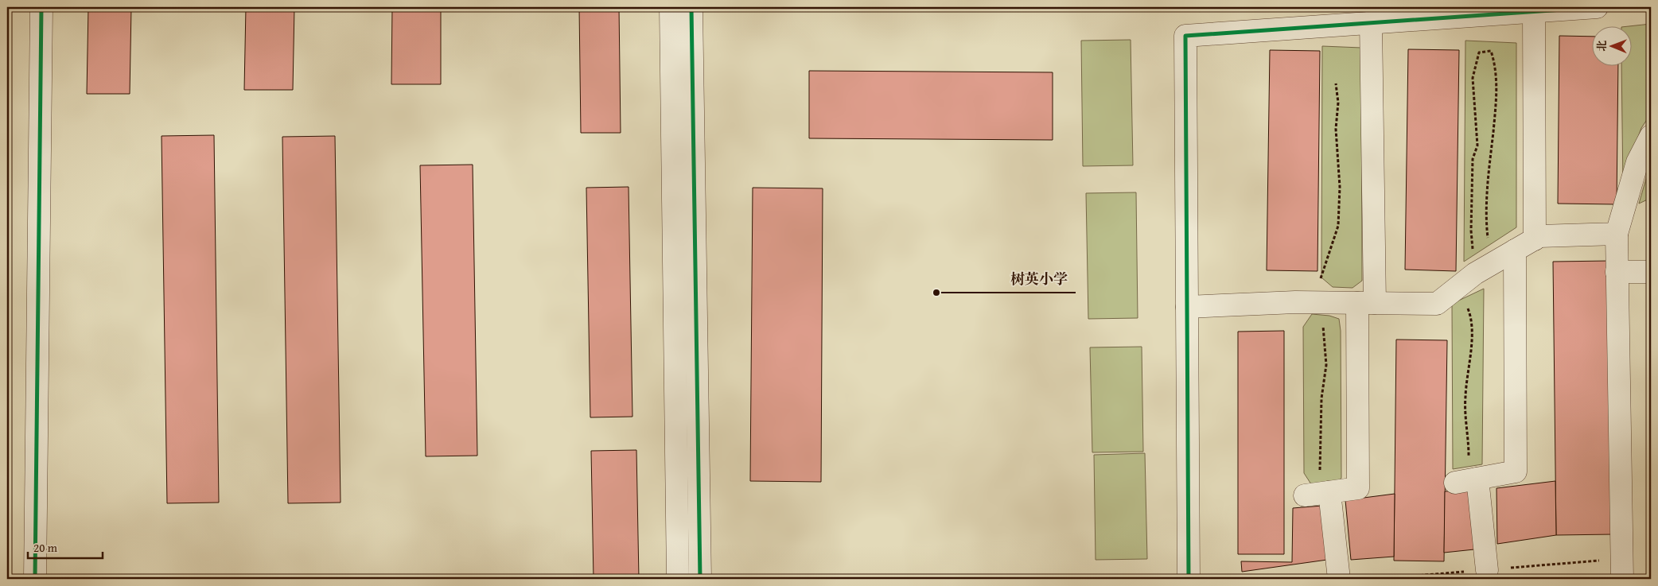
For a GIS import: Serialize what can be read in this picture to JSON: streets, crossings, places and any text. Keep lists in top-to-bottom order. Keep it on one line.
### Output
{"places":["树英小学"],"scale_bar":"20 m","north":"left"}
